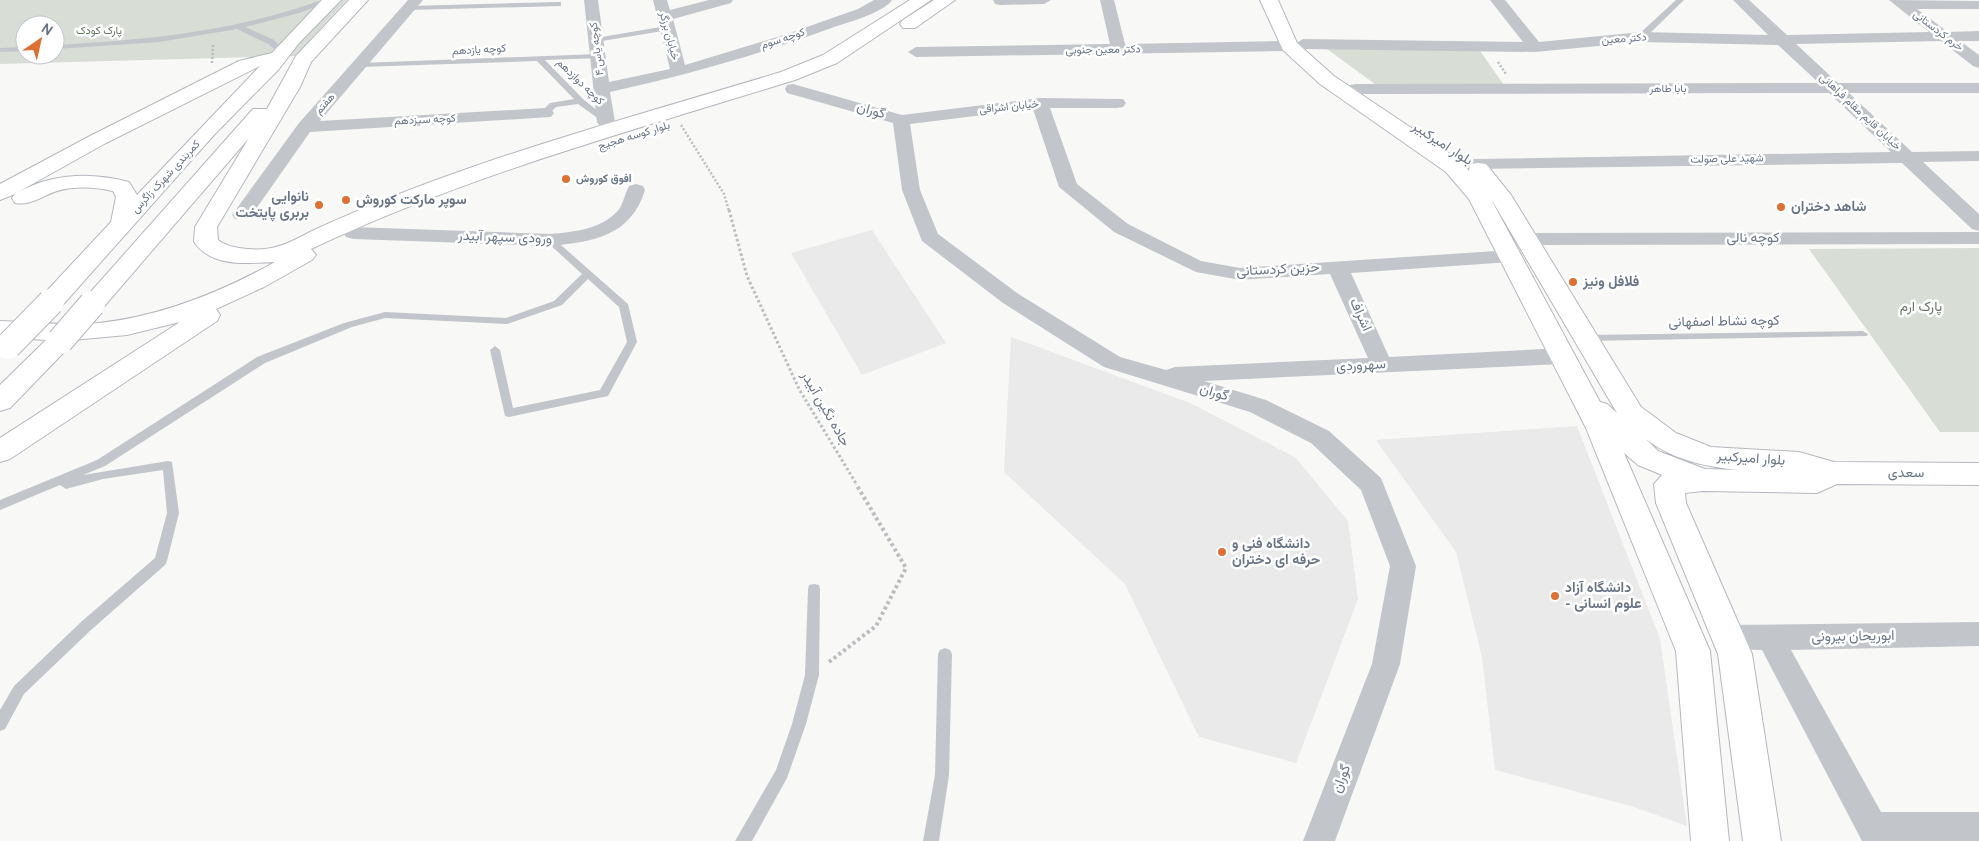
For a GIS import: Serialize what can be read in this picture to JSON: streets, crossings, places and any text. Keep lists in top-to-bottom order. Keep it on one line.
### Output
{"streets":{"street":["خرم کردستانی","خیابان برزگر","کوچه سوم","دکتر معین","کوچه یاس ۴","دکتر معین جنوبی","بابا طاهر","هفتم","خیابان اشراقی","گوران","خیابان قایم مقام فراهانی","کوچه سیزدهم","بلوار کوسه هجیج","بلوار امیرکبیر","شهید علی صولت","کمربندی شهرک زاگرس","ورودی سپهر آبیدر","کوچه نالی","حزین کردستانی","اشراف","سهروردی","سعدی","ابوریحان بیرونی"],"lane":["کوچه یازدهم","کوچه دوازدهم","کوچه نشاط اصفهانی"],"path":["جاده نگین آبیدر"]},"crossings":[["خرم کردستانی","دکتر معین"],["خیابان برزگر","کوچه سوم"],["کوچه سوم","کوچه یاس ۴"],["دکتر معین","دکتر معین جنوبی"],["دکتر معین","خیابان قایم مقام فراهانی"],["دکتر معین","بلوار امیرکبیر"],["کوچه یاس ۴","کوچه یازدهم"],["کوچه یاس ۴","کوچه دوازدهم"],["کوچه یاس ۴","بلوار کوسه هجیج"],["کوچه یازدهم","کوچه دوازدهم"],["کوچه یازدهم","هفتم"],["دکتر معین جنوبی","بلوار امیرکبیر"],["کوچه دوازدهم","بلوار کوسه هجیج"],["بابا طاهر","خیابان قایم مقام فراهانی"],["بابا طاهر","بلوار امیرکبیر"],["هفتم","کوچه سیزدهم"],["خیابان اشراقی","گوران"],["خیابان اشراقی","حزین کردستانی"],["گوران","بلوار کوسه هجیج"],["گوران","سهروردی"],["خیابان قایم مقام فراهانی","شهید علی صولت"],["بلوار کوسه هجیج","ورودی سپهر آبیدر"],["بلوار کوسه هجیج","جاده نگین آبیدر"],["بلوار امیرکبیر","شهید علی صولت"],["بلوار امیرکبیر","کوچه نالی"],["بلوار امیرکبیر","حزین کردستانی"],["بلوار امیرکبیر","کوچه نشاط اصفهانی"],["بلوار امیرکبیر","سهروردی"],["بلوار امیرکبیر","سعدی"],["بلوار امیرکبیر","ابوریحان بیرونی"],["کوچه نالی","حزین کردستانی"],["حزین کردستانی","اشراف"],["اشراف","سهروردی"]],"parks":["پارک کودک","پارک ارم"],"places":["افوق کوروش","سوپر مارکت کوروش","نانوایی بربری پایتخت","شاهد دختران","فلافل ونیز","دانشگاه فنی و حرفه ای دختران","دانشگاه آزاد - علوم انسانی"],"north":"top right"}
